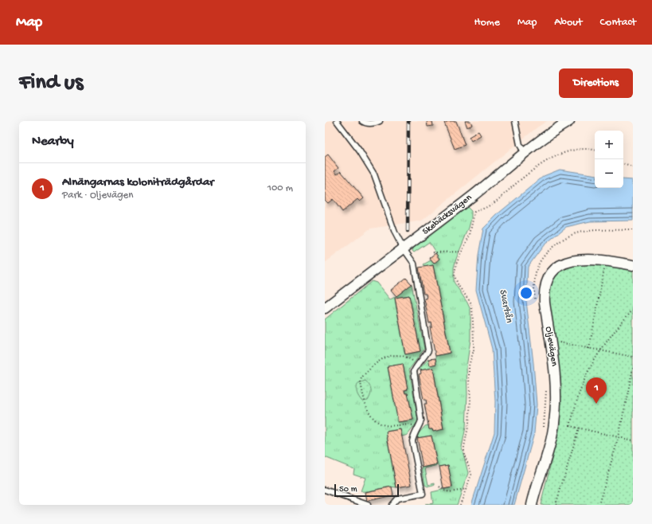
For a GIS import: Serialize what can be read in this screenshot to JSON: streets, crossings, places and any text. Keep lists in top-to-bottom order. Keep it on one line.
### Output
{"streets":{"street":["Skebäcksvägen","Oljevägen"]},"water":["Svartån"],"scale_bar":"50 m","page":{"header":"Map","nav":["Home","Map","About","Contact"],"buttons":"Directions","title":"Find us","heading":"Nearby","map_buttons":["+","−"],"list":[{"mark":"1","name":"Alnängarnas koloniträdgårdar","note":"Park · Oljevägen","value":"100 m"}],"pins":"1","scale":"50 m"}}
